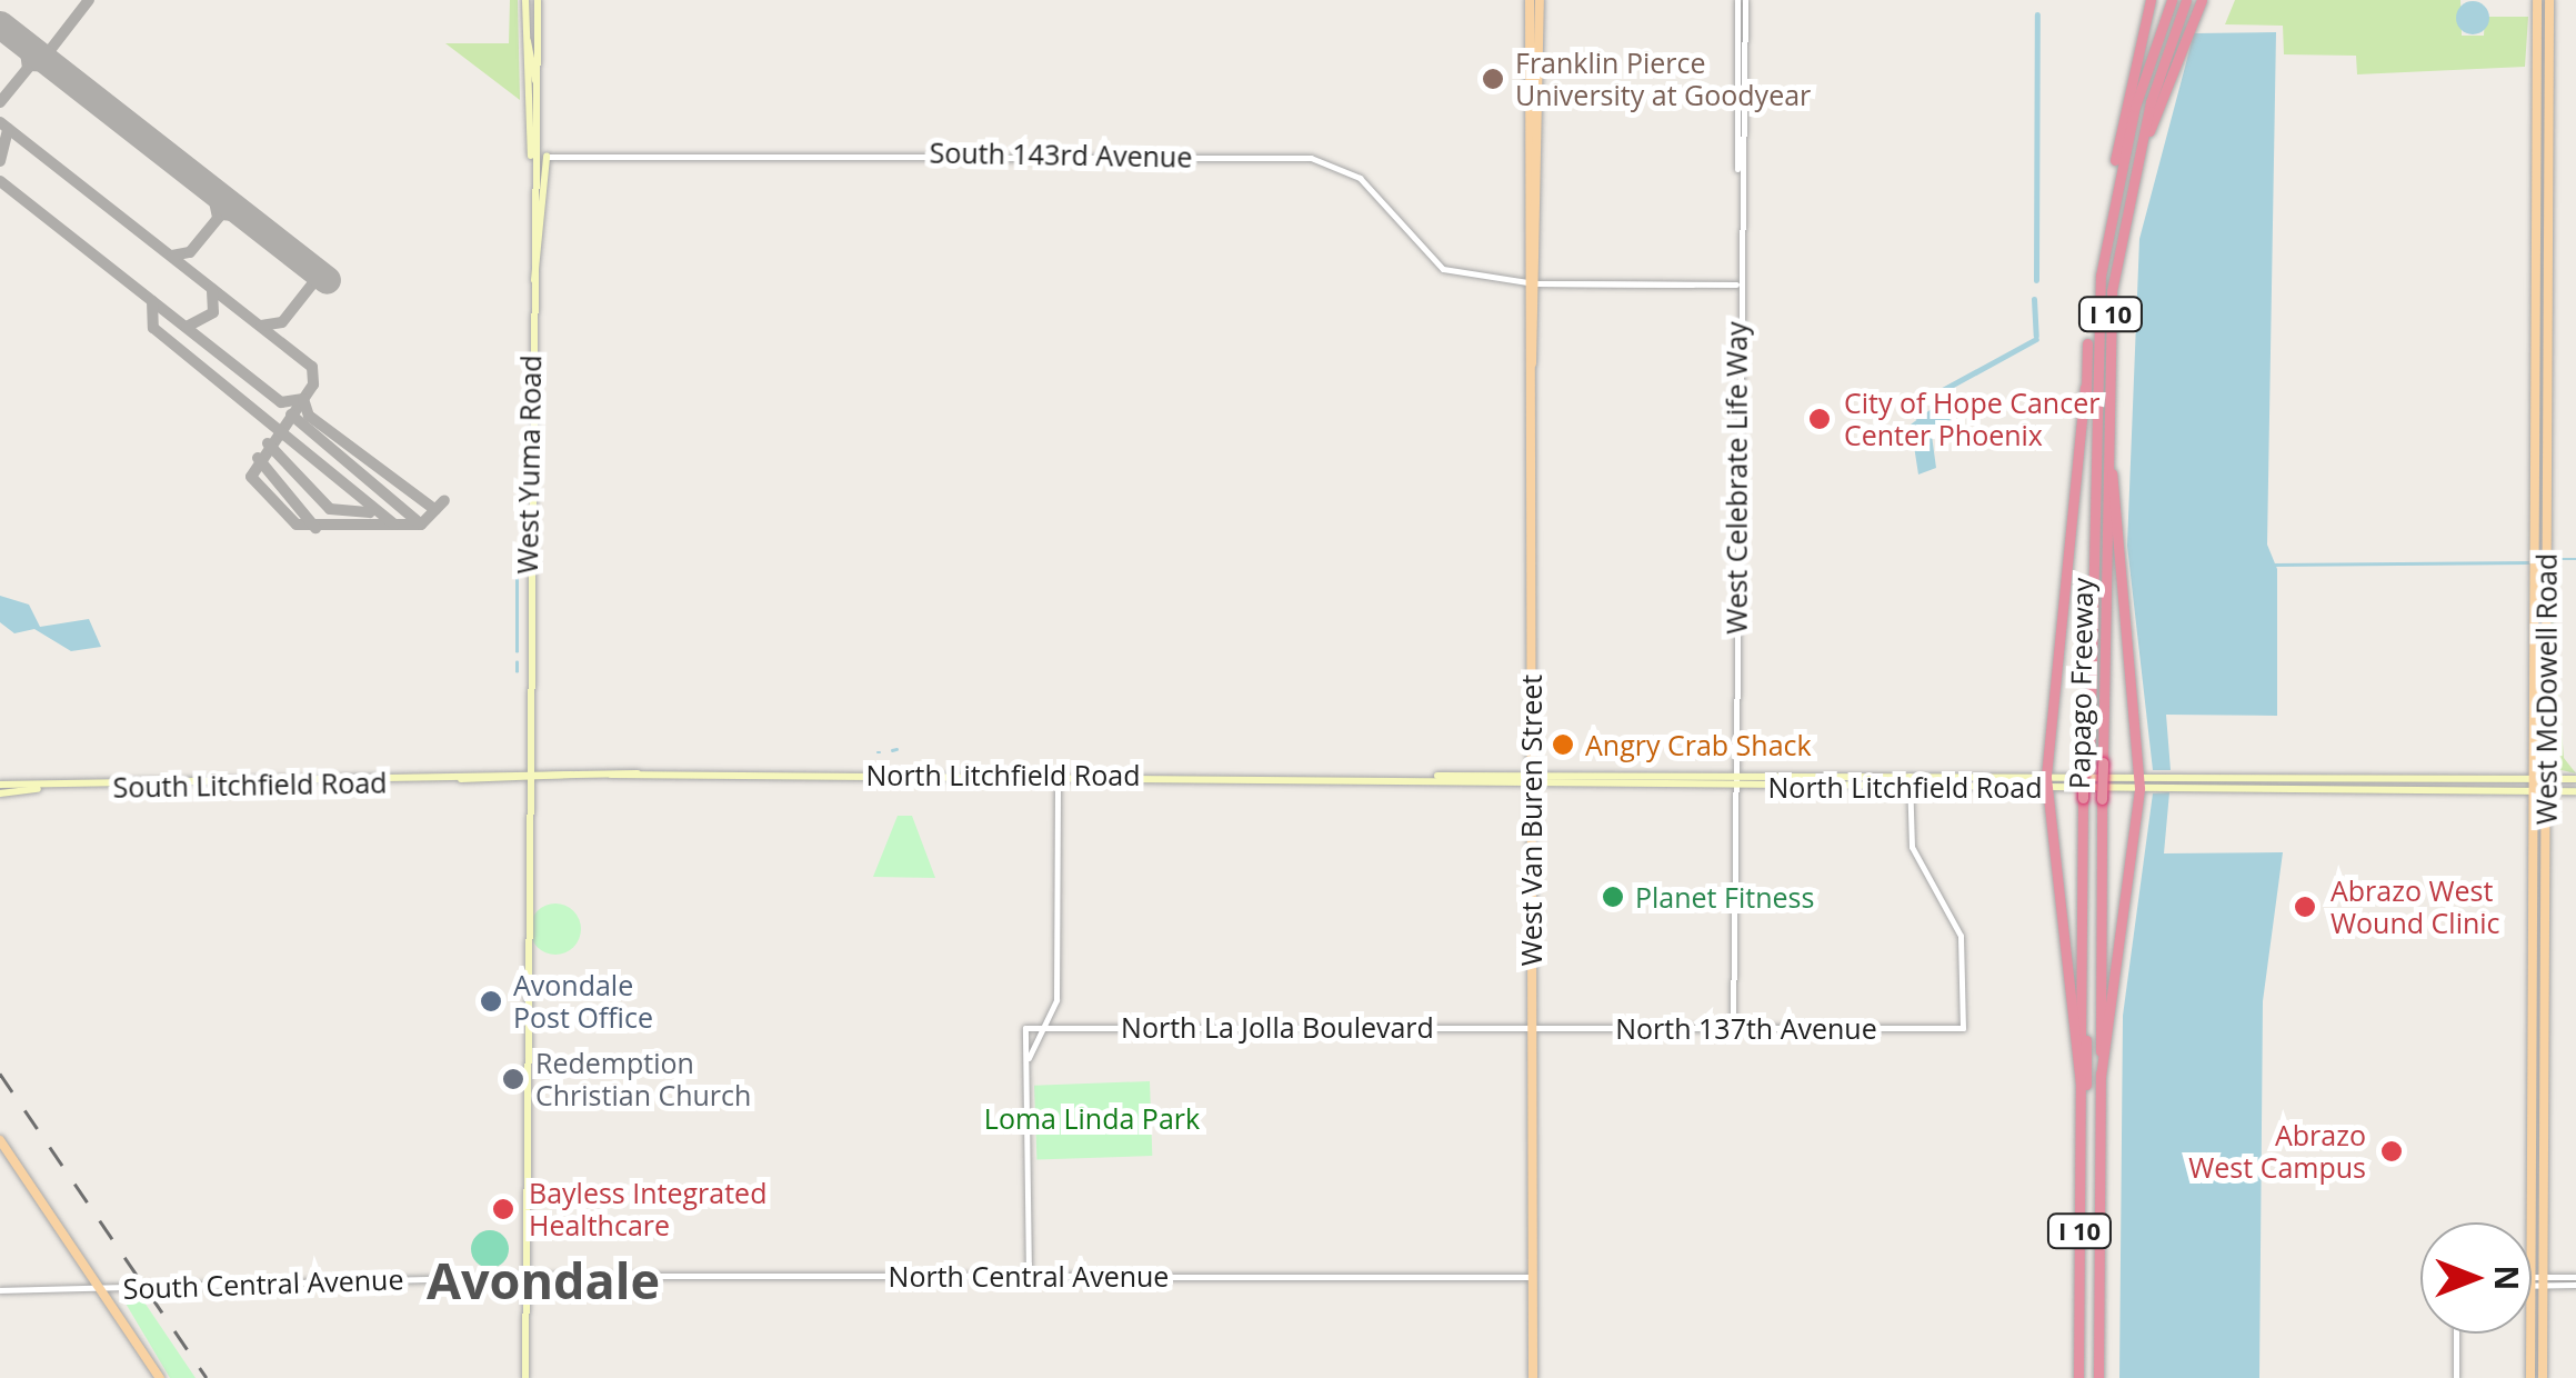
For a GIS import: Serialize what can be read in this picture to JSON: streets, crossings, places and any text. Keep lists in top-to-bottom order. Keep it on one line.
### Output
{"streets":{"highway":["I 10","Papago Freeway"],"main road":["West Yuma Road","West McDowell Road","North Litchfield Road","South Litchfield Road","West Van Buren Street"],"street":["South 143rd Avenue","West Celebrate Life Way","North La Jolla Boulevard","North 137th Avenue","North Central Avenue","South Central Avenue"]},"crossings":[["South 143rd Avenue","West Yuma Road"],["South 143rd Avenue","West Celebrate Life Way"],["South 143rd Avenue","West Van Buren Street"],["I 10","Papago Freeway"],["West Yuma Road","North Litchfield Road"],["West Yuma Road","South Litchfield Road"],["West Yuma Road","North Central Avenue"],["West Yuma Road","South Central Avenue"],["West Celebrate Life Way","North Litchfield Road"],["West Celebrate Life Way","North 137th Avenue"],["West McDowell Road","North Litchfield Road"],["North Litchfield Road","South Litchfield Road"],["North Litchfield Road","West Van Buren Street"],["North Litchfield Road","North 137th Avenue"],["West Van Buren Street","North La Jolla Boulevard"],["West Van Buren Street","North 137th Avenue"],["West Van Buren Street","North Central Avenue"],["North La Jolla Boulevard","North 137th Avenue"],["North Central Avenue","South Central Avenue"]],"districts":["Avondale"],"parks":["Loma Linda Park"],"places":["Franklin Pierce University at Goodyear","City of Hope Cancer Center Phoenix","Angry Crab Shack","Planet Fitness","Abrazo West Wound Clinic","Avondale Post Office","Redemption Christian Church","Abrazo West Campus","Bayless Integrated Healthcare"],"north":"right"}
